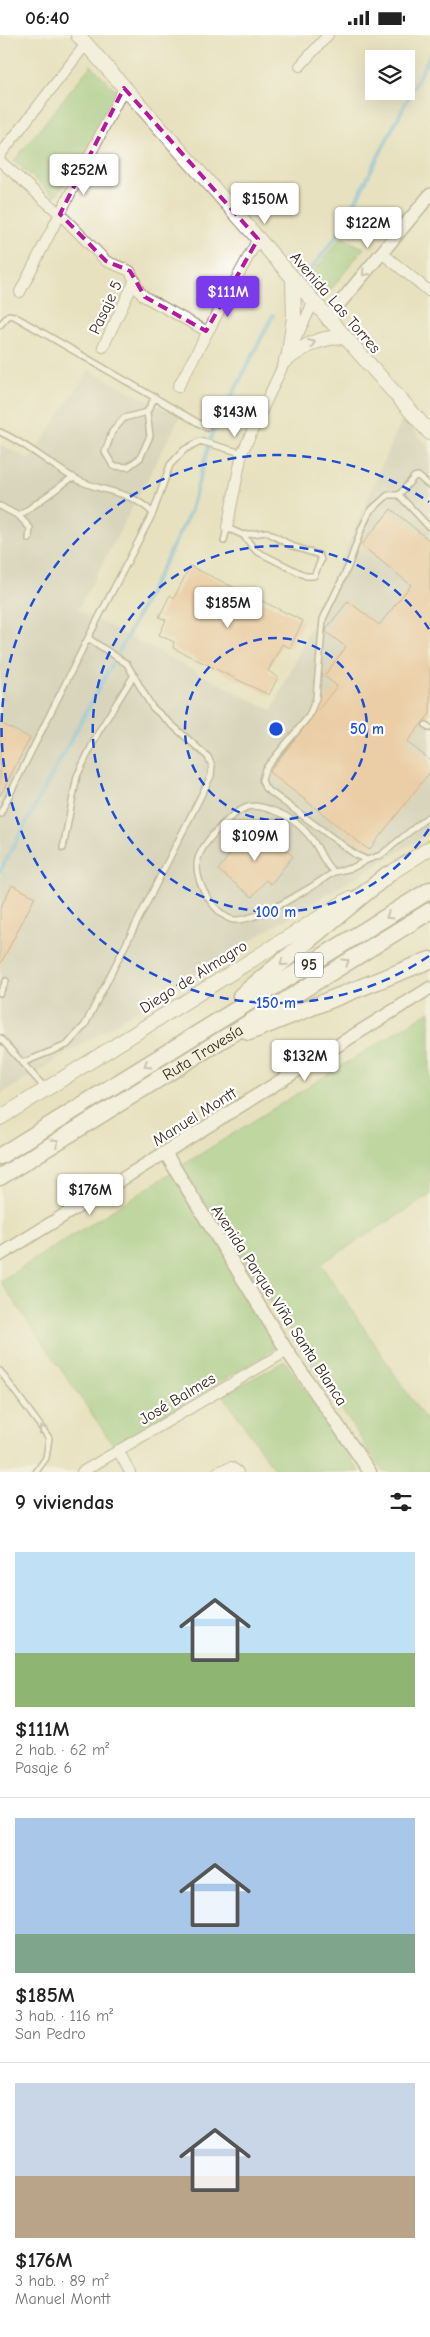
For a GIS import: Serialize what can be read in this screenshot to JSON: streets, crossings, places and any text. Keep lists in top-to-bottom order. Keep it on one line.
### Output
{"streets":{"highway":["95","Ruta Travesía"],"main road":["Avenida Las Torres","Diego de Almagro"],"street":["Pasaje 5","Manuel Montt","Avenida Parque Viña Santa Blanca","José Balmes"]},"crossings":[["Manuel Montt","Avenida Parque Viña Santa Blanca"],["Avenida Parque Viña Santa Blanca","José Balmes"]],"page":{"status":"06:40","price":["$252M","$150M","$122M","$111M","$143M","$185M","$109M","$132M","$176M"],"heading":"9 viviendas","list":[{"name":"$111M","note":"2 hab. · 62 m² · Pasaje 6"},{"name":"$185M","note":"3 hab. · 116 m² · San Pedro"},{"name":"$176M","note":"3 hab. · 89 m² · Manuel Montt"}]},"rings":["50 m","100 m","150 m"]}
